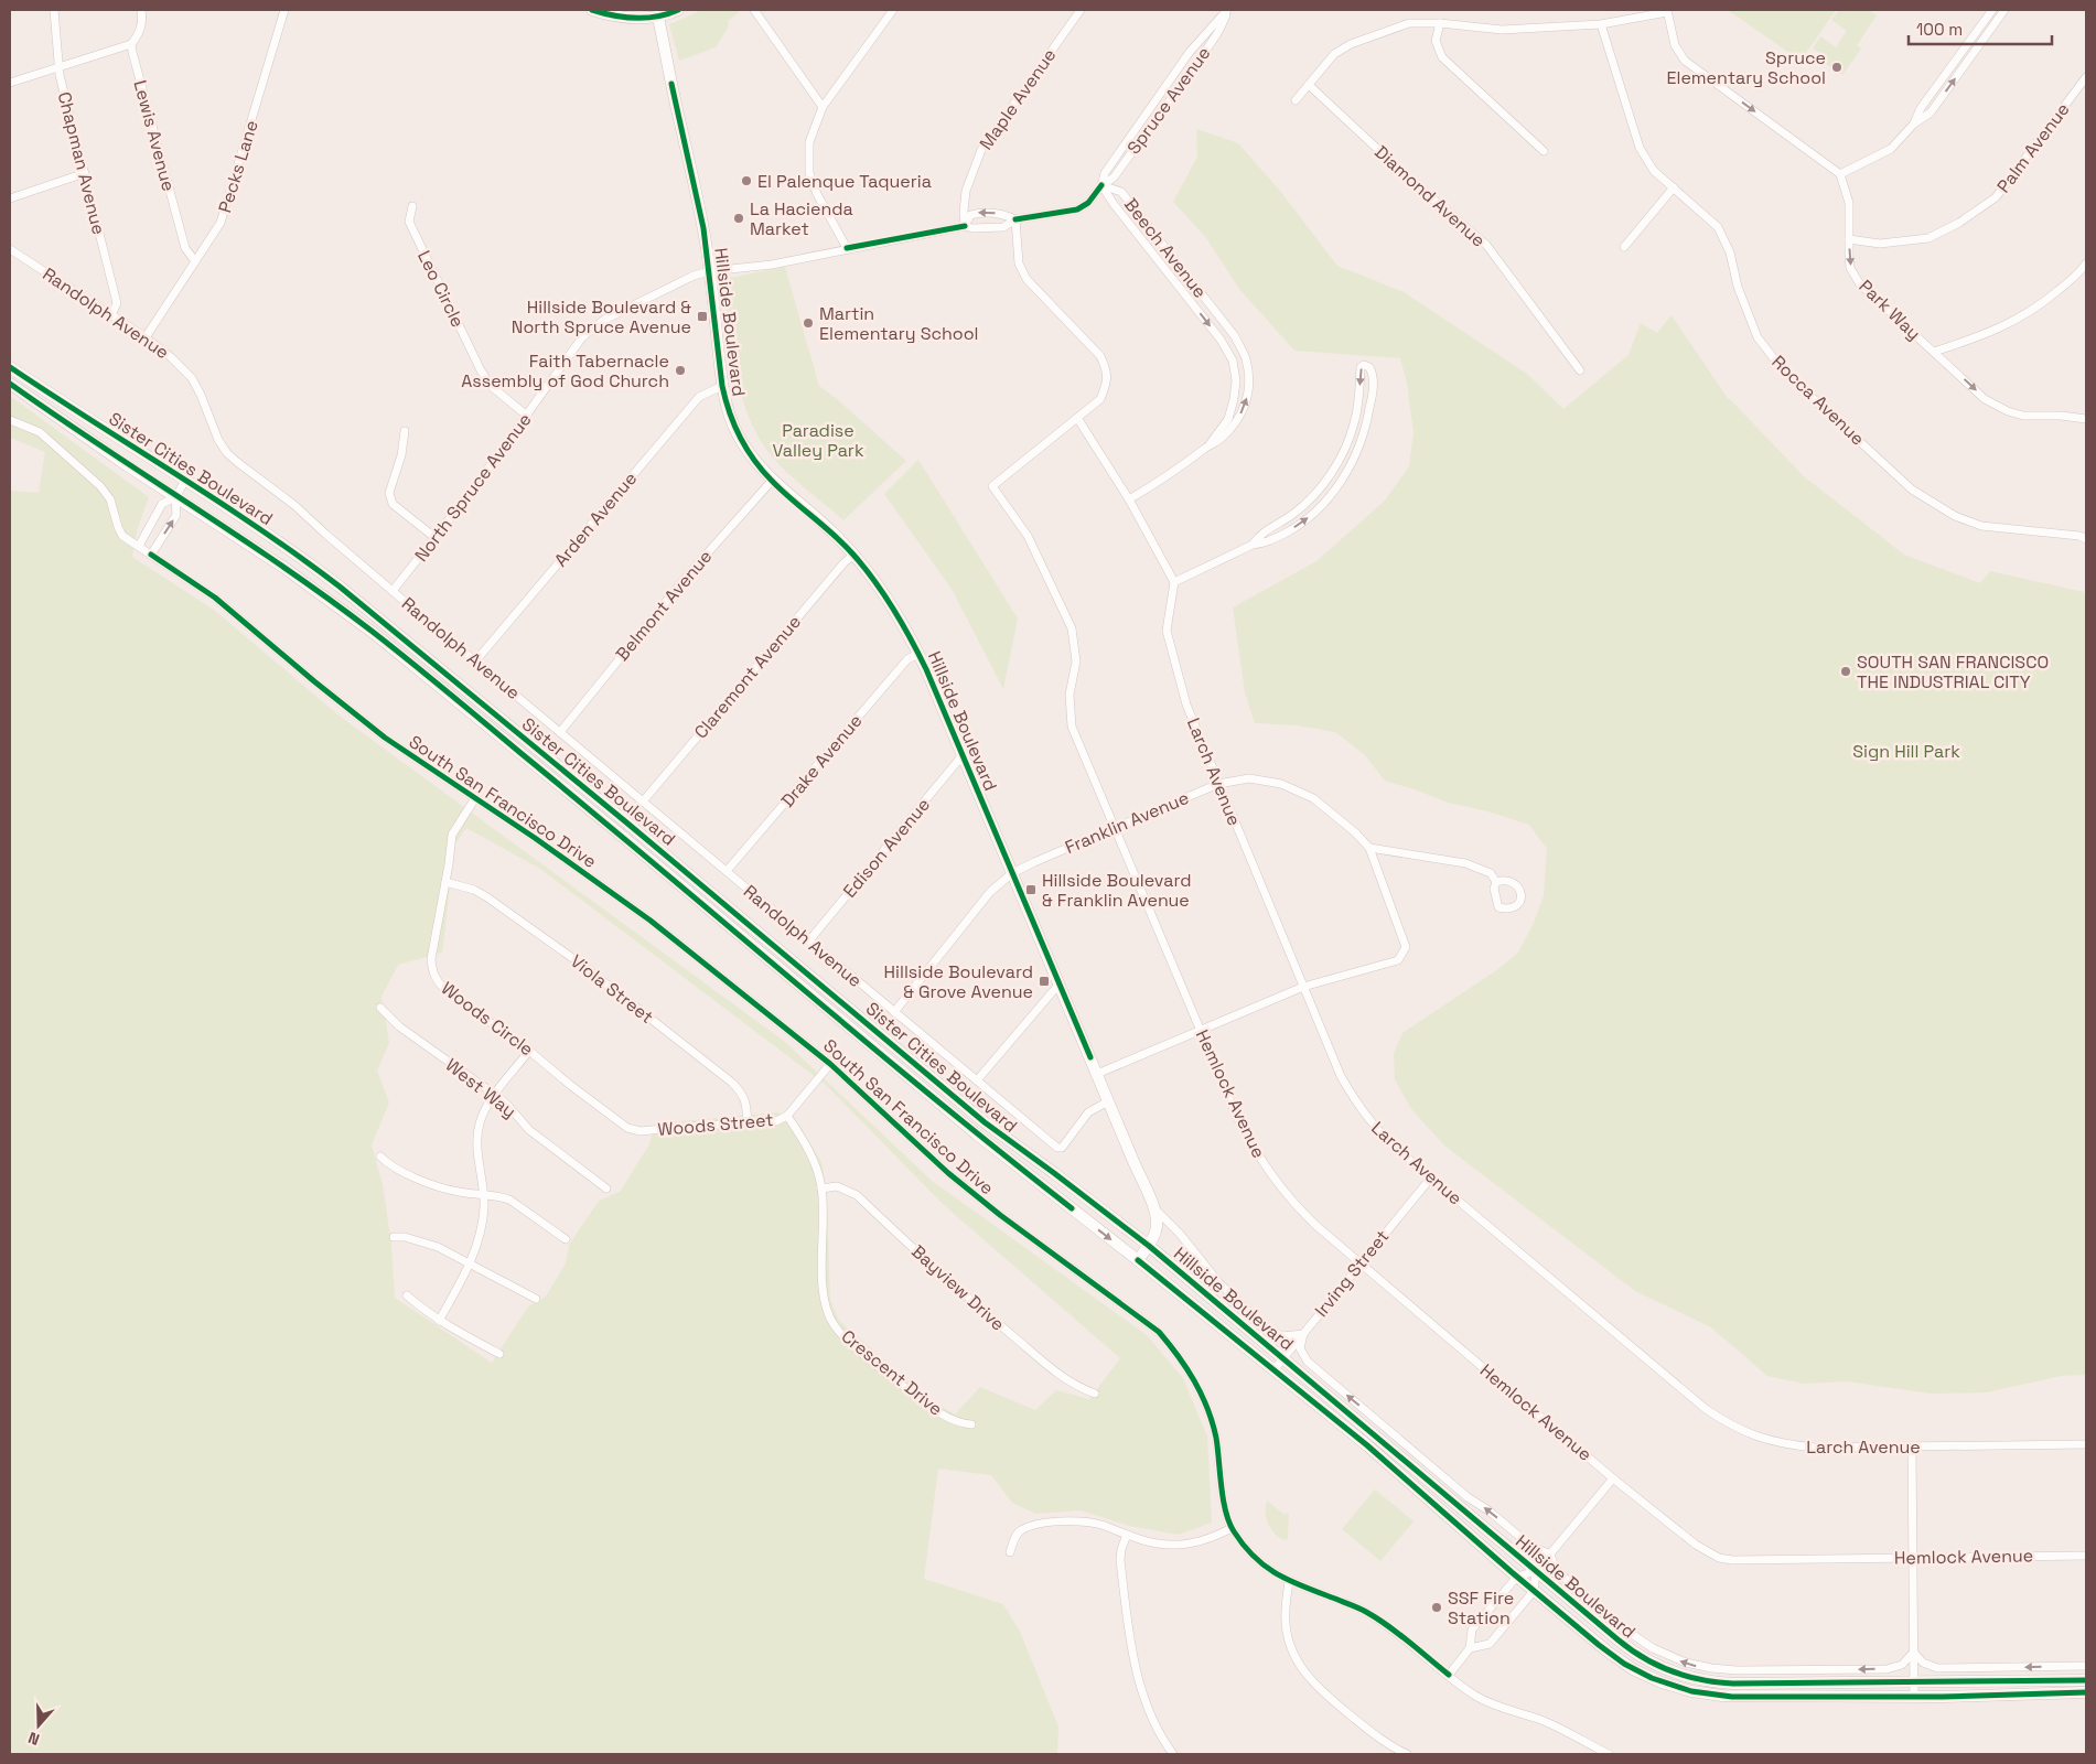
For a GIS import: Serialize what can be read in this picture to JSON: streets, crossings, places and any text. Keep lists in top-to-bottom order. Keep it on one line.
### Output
{"streets":{"main road":["Hillside Boulevard","Sister Cities Boulevard"],"street":["Maple Avenue","Spruce Avenue","Lewis Avenue","Palm Avenue","Chapman Avenue","Pecks Lane","Diamond Avenue","Beech Avenue","Leo Circle","Park Way","Randolph Avenue","Rocca Avenue","North Spruce Avenue","Arden Avenue","Belmont Avenue","Claremont Avenue","Drake Avenue","Larch Avenue","South San Francisco Drive","Franklin Avenue","Edison Avenue","Viola Street","Woods Circle","West Way","Hemlock Avenue","Woods Street","Irving Street","Bayview Drive","Crescent Drive"]},"crossings":[["Maple Avenue","Spruce Avenue"],["Spruce Avenue","Beech Avenue"],["Spruce Avenue","North Spruce Avenue"],["Spruce Avenue","Hemlock Avenue"],["Lewis Avenue","Pecks Lane"],["Palm Avenue","Park Way"],["Chapman Avenue","Randolph Avenue"],["Pecks Lane","Randolph Avenue"],["Leo Circle","North Spruce Avenue"],["Randolph Avenue","Hillside Boulevard"],["Randolph Avenue","North Spruce Avenue"],["Randolph Avenue","Arden Avenue"],["Randolph Avenue","Belmont Avenue"],["Randolph Avenue","Claremont Avenue"],["Randolph Avenue","Drake Avenue"],["Randolph Avenue","Franklin Avenue"],["Randolph Avenue","Edison Avenue"],["Hillside Boulevard","Sister Cities Boulevard"],["Hillside Boulevard","North Spruce Avenue"],["Hillside Boulevard","Arden Avenue"],["Hillside Boulevard","Belmont Avenue"],["Hillside Boulevard","Claremont Avenue"],["Hillside Boulevard","Drake Avenue"],["Hillside Boulevard","Franklin Avenue"],["Hillside Boulevard","Edison Avenue"],["Hillside Boulevard","Irving Street"],["Larch Avenue","Franklin Avenue"],["Larch Avenue","Irving Street"],["South San Francisco Drive","Woods Circle"],["South San Francisco Drive","Woods Street"],["Franklin Avenue","Hemlock Avenue"],["Viola Street","Woods Circle"],["Viola Street","Woods Street"],["Woods Circle","Woods Street"],["Hemlock Avenue","Irving Street"],["Woods Street","Crescent Drive"],["Bayview Drive","Crescent Drive"]],"one_way":["Park Way"],"parks":["Paradise Valley Park","Sign Hill Park"],"places":{"other":["Spruce Elementary School","El Palenque Taqueria","La Hacienda Market","Martin Elementary School","Faith Tabernacle Assembly of God Church","SOUTH SAN FRANCISCO THE INDUSTRIAL CITY","SSF Fire Station"],"transit":["Hillside Boulevard & North Spruce Avenue","Hillside Boulevard & Franklin Avenue","Hillside Boulevard & Grove Avenue"]},"scale_bar":"100 m","north":"bottom"}
